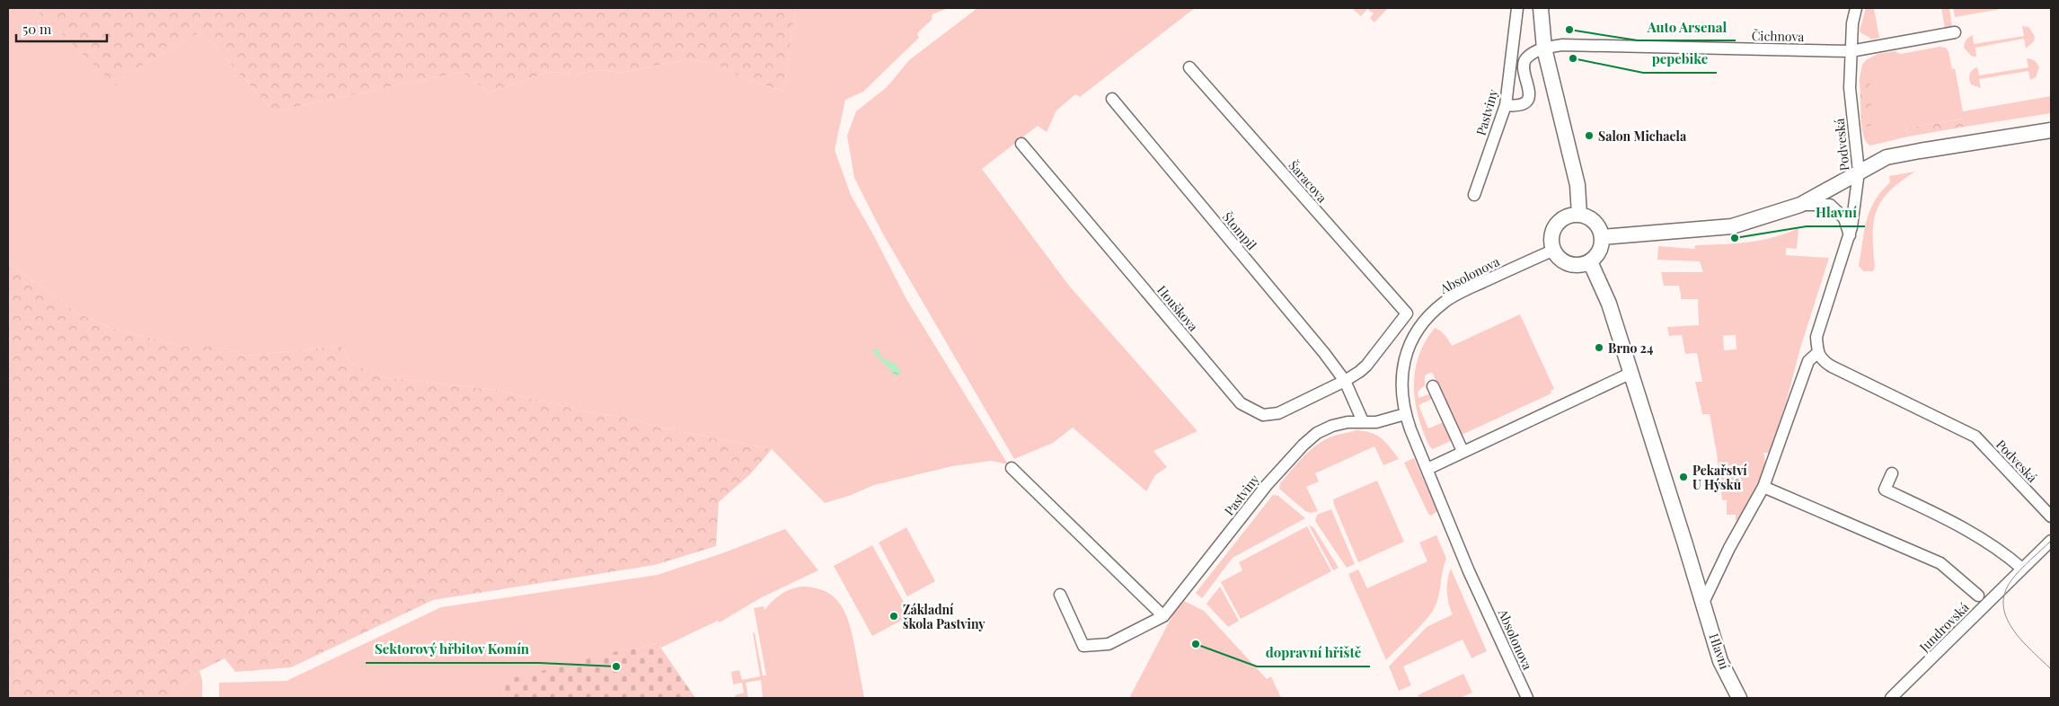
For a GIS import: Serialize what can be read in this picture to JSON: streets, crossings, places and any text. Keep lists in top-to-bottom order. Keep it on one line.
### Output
{"streets":{"street":["Čichnova","Pastviny","Podveská","Šaracova","Štompil","Absolonova","Houškova","Jundrovská","Hlavní"]},"crossings":[["Čichnova","Podveská"],["Pastviny","Absolonova"],["Šaracova","Štompil"],["Šaracova","Houškova"],["Štompil","Houškova"],["Absolonova","Hlavní"]],"places":["Auto Arsenal","pepebike","Salon Michaela","Hlavní","Brno 24","Pekařství U Hýsků","Základní škola Pastviny","dopravní hřiště","Sektorový hřbitov Komín"],"scale_bar":"50 m"}
